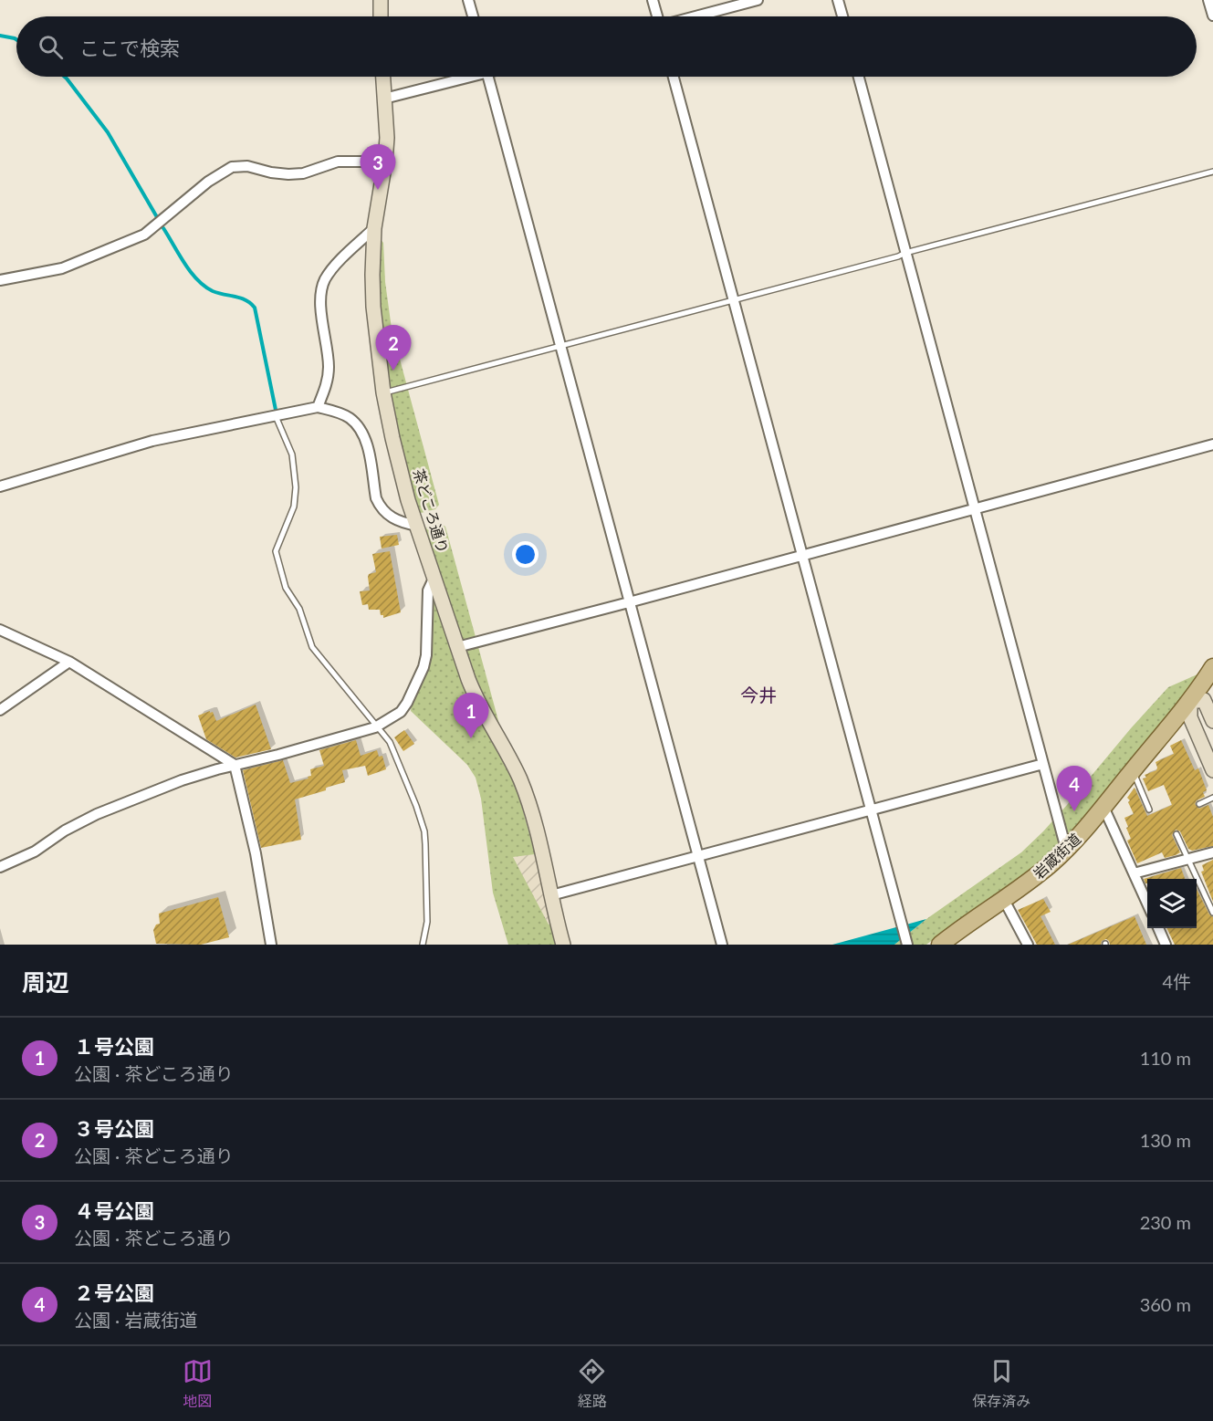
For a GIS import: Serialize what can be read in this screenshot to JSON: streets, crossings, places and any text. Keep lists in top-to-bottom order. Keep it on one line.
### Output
{"streets":{"main road":["岩蔵街道"],"street":["茶どころ通り"]},"districts":["今井"],"page":{"search":"ここで検索","pins":["3","2","1","4"],"heading":["周辺","4件"],"list":[{"mark":"1","name":"１号公園","note":"公園 · 茶どころ通り","value":"110 m"},{"mark":"2","name":"３号公園","note":"公園 · 茶どころ通り","value":"130 m"},{"mark":"3","name":"４号公園","note":"公園 · 茶どころ通り","value":"230 m"},{"mark":"4","name":"２号公園","note":"公園 · 岩蔵街道","value":"360 m"}],"nav":["地図","経路","保存済み"]}}
